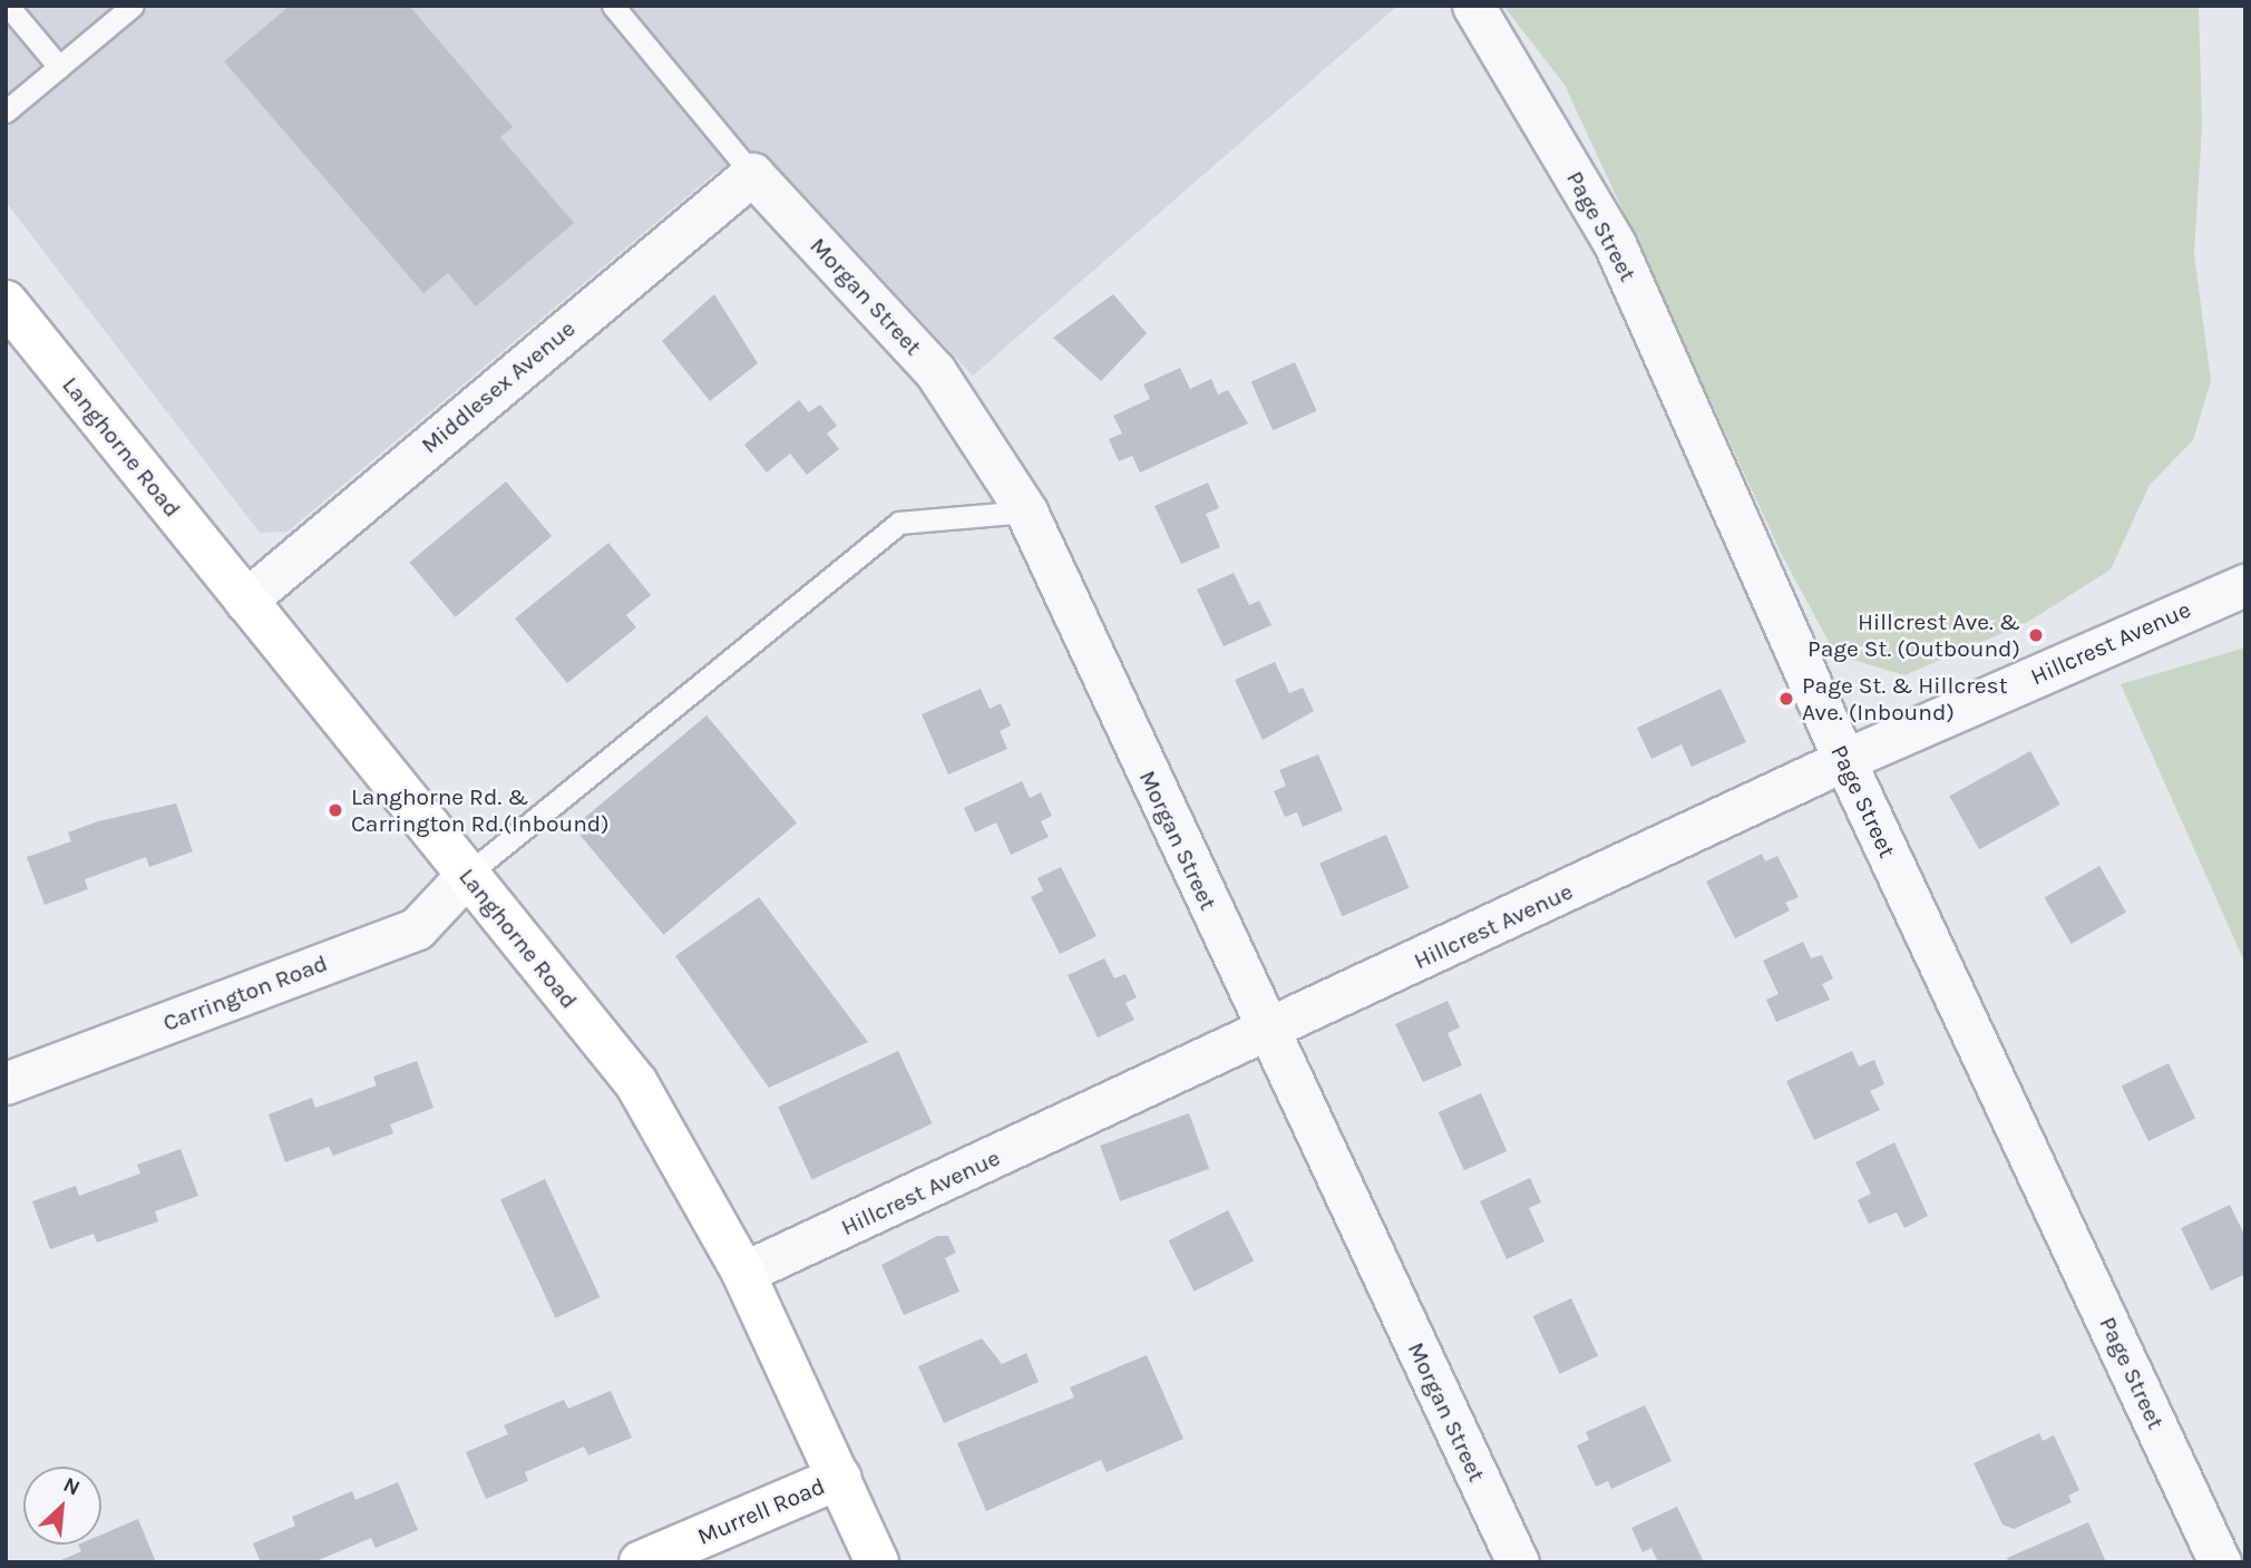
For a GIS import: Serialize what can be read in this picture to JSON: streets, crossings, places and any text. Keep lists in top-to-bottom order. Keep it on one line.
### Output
{"streets":{"main road":["Langhorne Road","Murrell Road"],"street":["Page Street","Morgan Street","Middlesex Avenue","Hillcrest Avenue","Carrington Road"]},"crossings":[["Page Street","Hillcrest Avenue"],["Morgan Street","Middlesex Avenue"],["Morgan Street","Hillcrest Avenue"],["Middlesex Avenue","Langhorne Road"],["Langhorne Road","Hillcrest Avenue"],["Langhorne Road","Carrington Road"],["Langhorne Road","Murrell Road"]],"places":["Hillcrest Ave. & Page St. (Outbound)","Page St. & Hillcrest Ave. (Inbound)","Langhorne Rd. & Carrington Rd.(Inbound)"],"north":"top right"}
